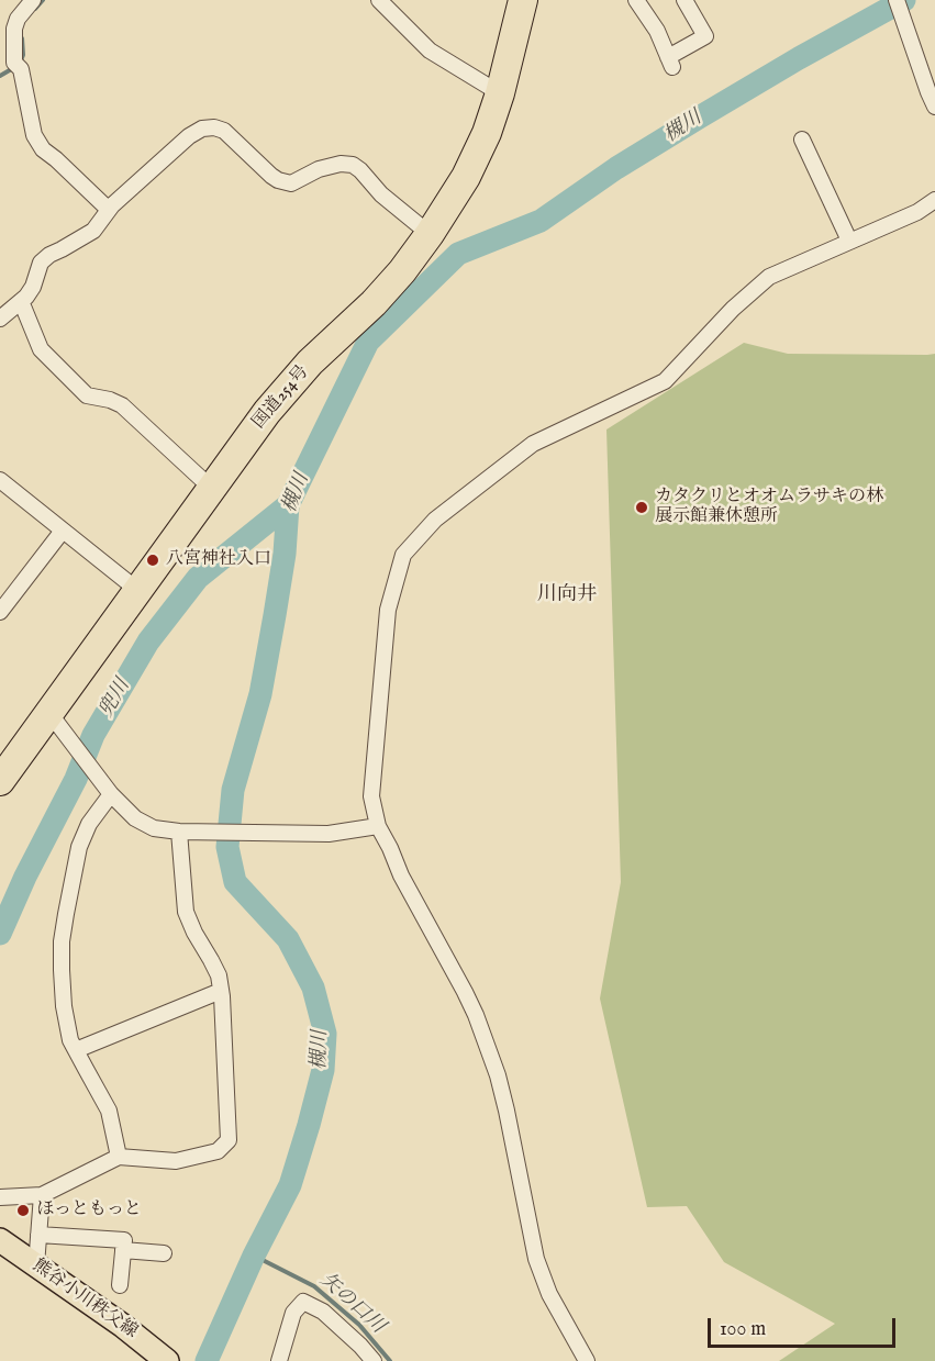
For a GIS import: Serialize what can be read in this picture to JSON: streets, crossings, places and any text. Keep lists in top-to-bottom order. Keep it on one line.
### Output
{"streets":{"highway":["国道254号"],"main road":["熊谷小川秩父線"]},"districts":["川向井"],"water":["槻川","兜川","矢の口川"],"places":["カタクリとオオムラサキの林 展示館兼休憩所","八宮神社入口","ほっともっと"],"scale_bar":"100 m"}
